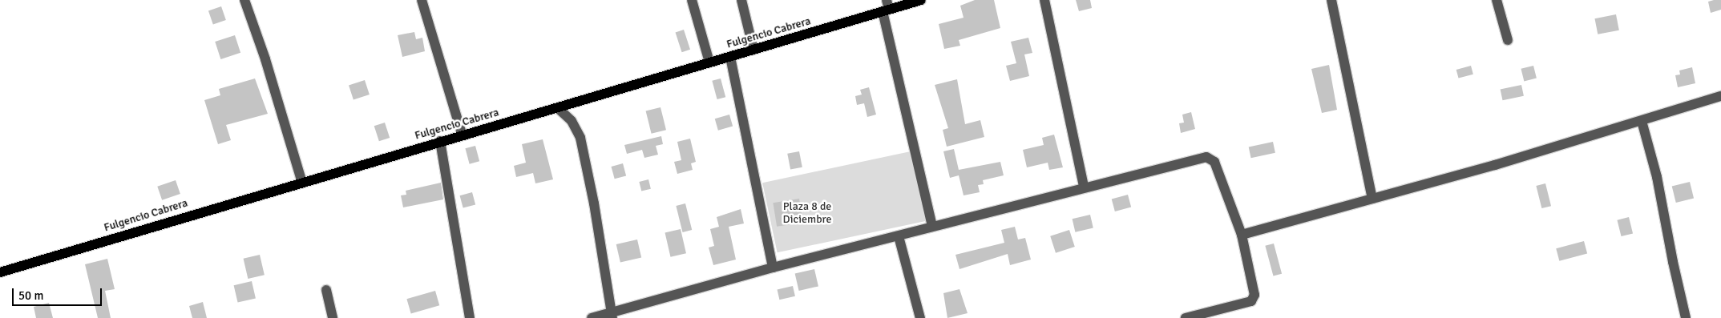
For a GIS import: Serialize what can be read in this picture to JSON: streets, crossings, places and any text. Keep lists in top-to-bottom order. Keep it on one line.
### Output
{"streets":{"main road":["Fulgencio Cabrera"]},"parks":["Plaza 8 de Diciembre"],"scale_bar":"50 m"}
